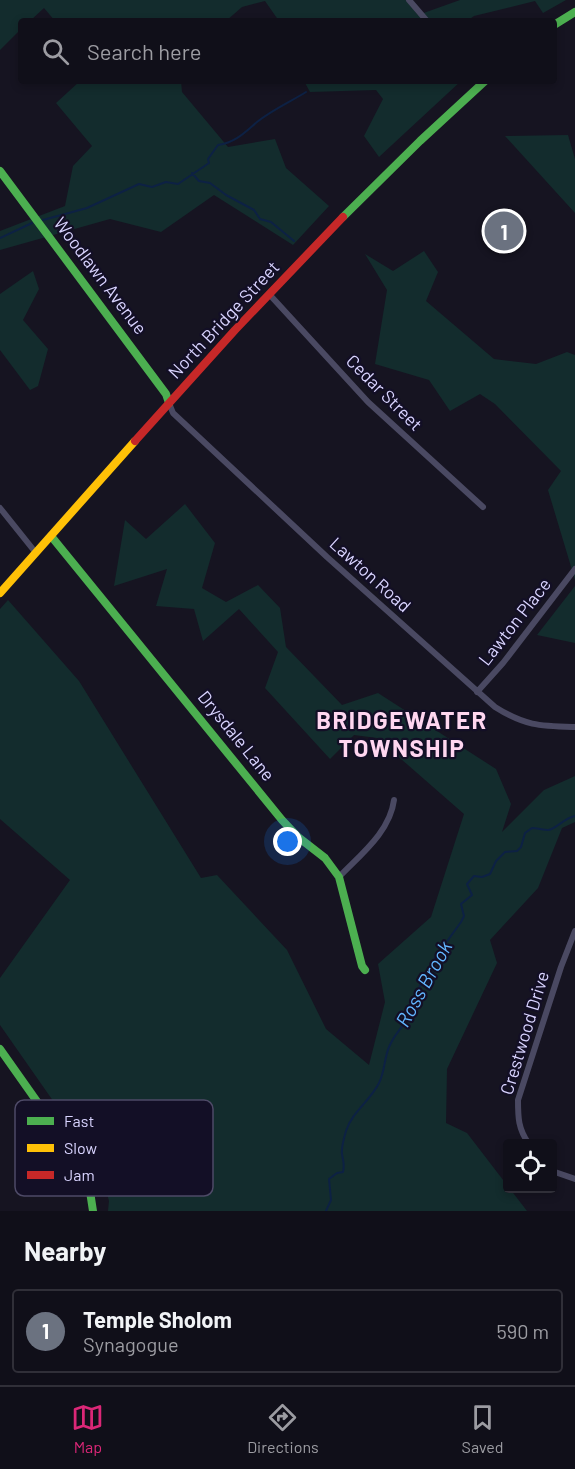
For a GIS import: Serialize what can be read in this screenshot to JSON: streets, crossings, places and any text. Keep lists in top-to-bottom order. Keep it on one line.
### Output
{"streets":{"street":["Woodlawn Avenue","North Bridge Street","Cedar Street","Lawton Road","Lawton Place","Drysdale Lane","Crestwood Drive"]},"crossings":[["Woodlawn Avenue","North Bridge Street"],["Woodlawn Avenue","Lawton Road"],["North Bridge Street","Cedar Street"],["North Bridge Street","Lawton Road"],["North Bridge Street","Drysdale Lane"],["Lawton Road","Lawton Place"]],"districts":["BRIDGEWATER TOWNSHIP"],"water":["Ross Brook"],"legend":["Fast","Slow","Jam"],"page":{"search":"Search here","pins":"1","heading":"Nearby","list":[{"mark":"1","name":"Temple Sholom","note":"Synagogue","value":"590 m"}],"nav":["Map","Directions","Saved"]}}
